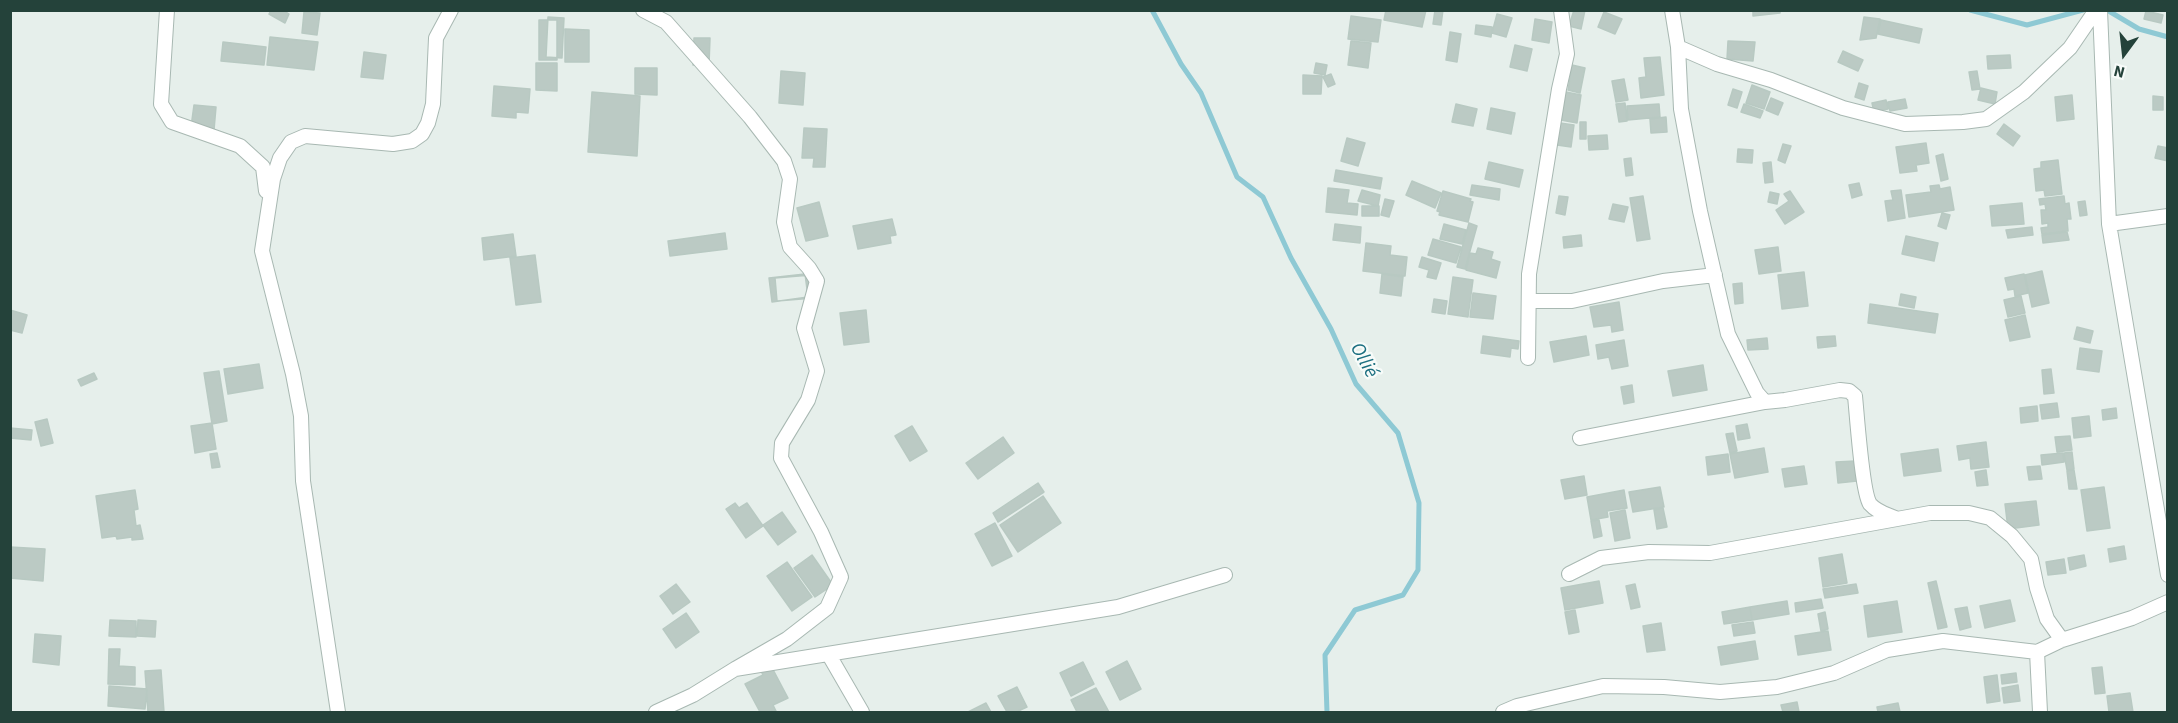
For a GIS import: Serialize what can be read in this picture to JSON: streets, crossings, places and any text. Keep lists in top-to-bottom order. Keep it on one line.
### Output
{"water":["Ollié"],"north":"bottom"}
